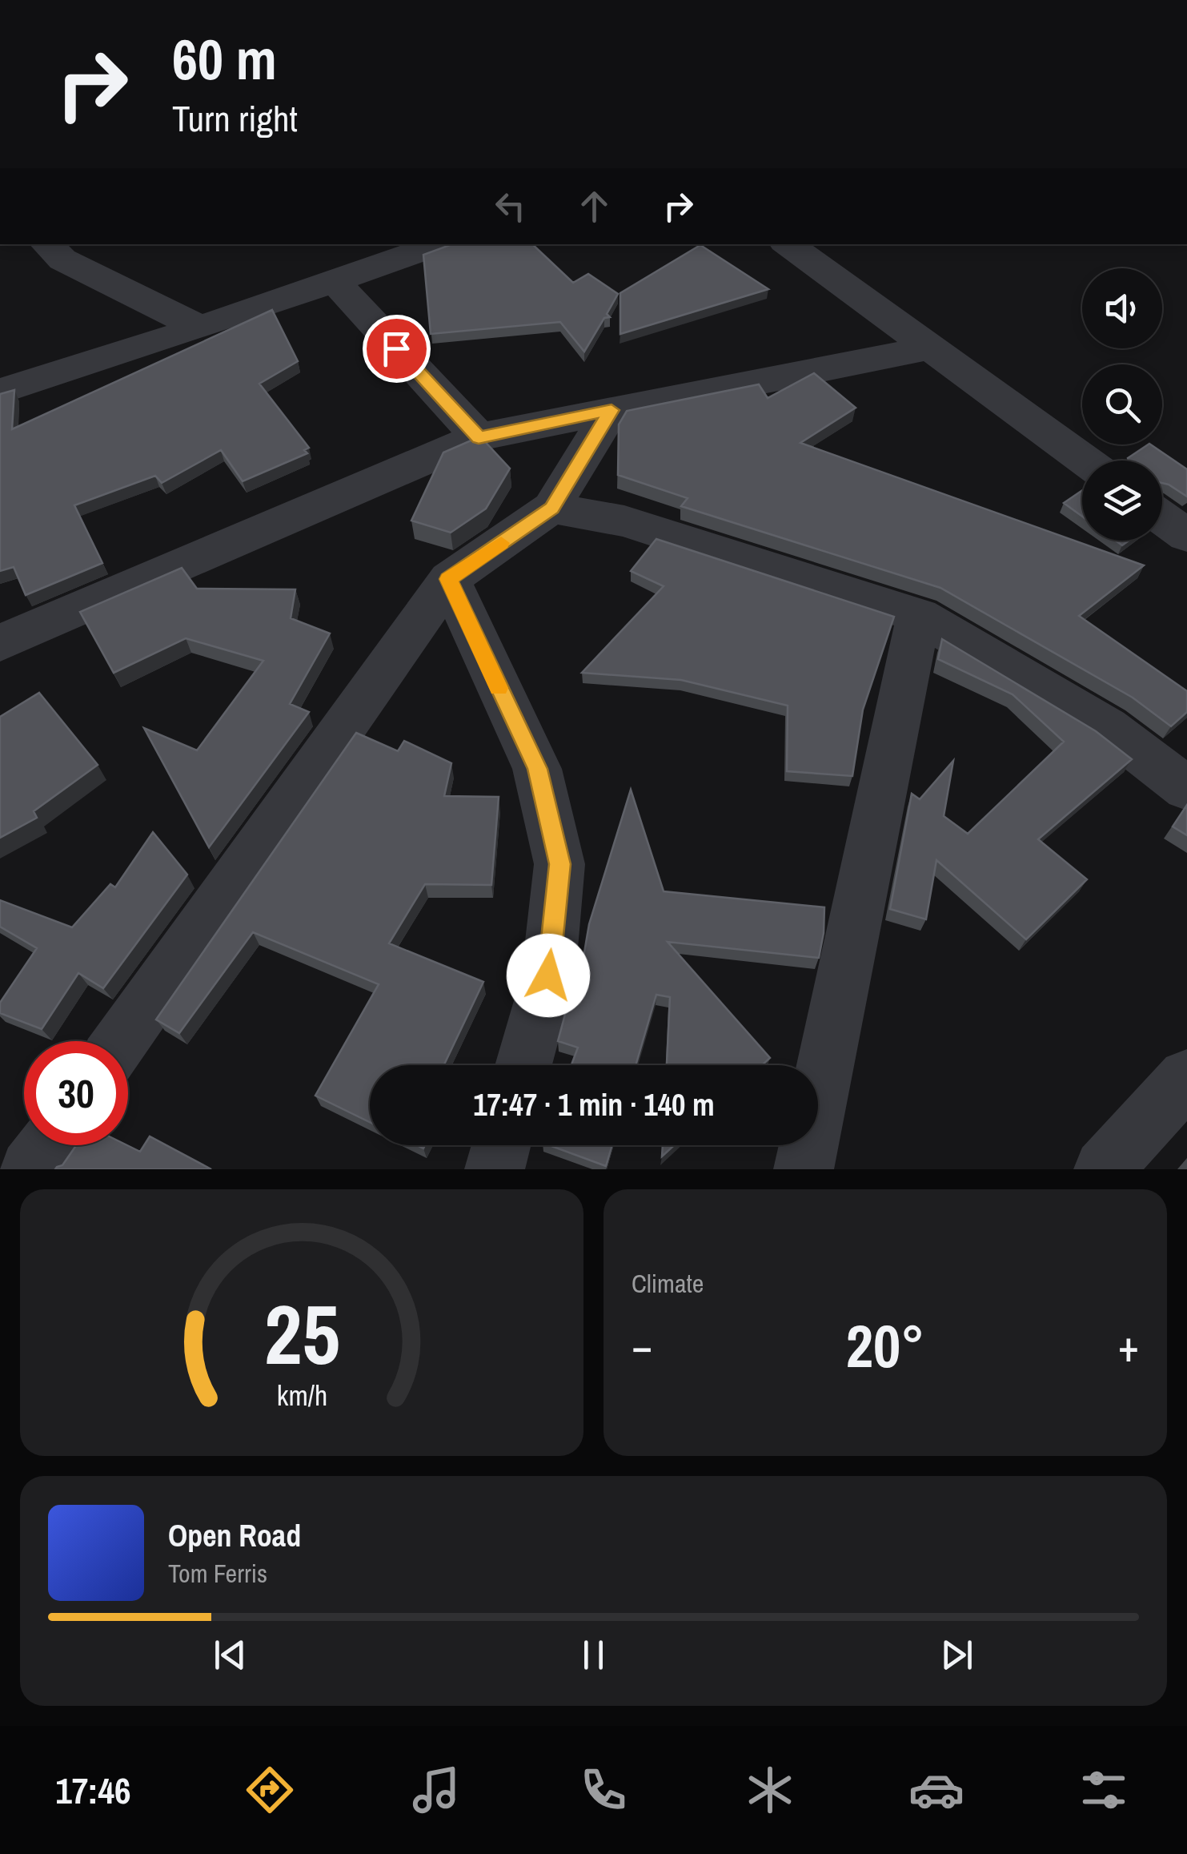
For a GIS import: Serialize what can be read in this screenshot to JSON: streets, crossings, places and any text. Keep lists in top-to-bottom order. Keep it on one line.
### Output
{"page":{"turn":["60 m","Turn right"],"limit":"30","trip":"17:47 · 1 min · 140 m","tile":"Climate","heat":["−","20°","+"],"song":["Open Road","Tom Ferris"],"tabs":"17:46","gauge":["25","km/h"]}}
